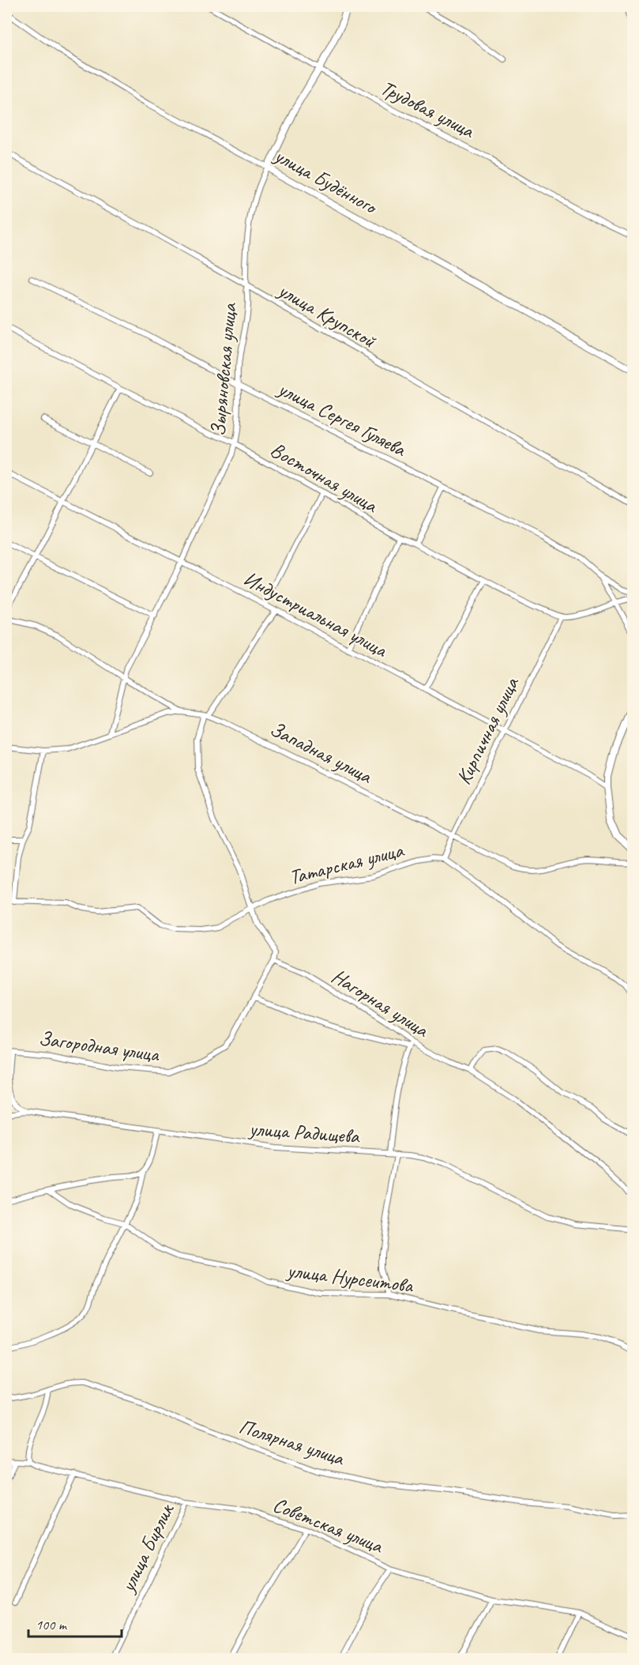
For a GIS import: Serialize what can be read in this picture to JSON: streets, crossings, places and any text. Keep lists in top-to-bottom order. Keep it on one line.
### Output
{"streets":{"street":["Трудовая улица","улица Будённого","улица Крупской","Зыряновская улица","улица Сергея Гуляева","Восточная улица","Индустриальная улица","Кирпичная улица","Западная улица","Татарская улица","Нагорная улица","Загородная улица","улица Радищева","улица Нурсеитова","Полярная улица","Советская улица","улица Бирлик"]},"crossings":[["Трудовая улица","Зыряновская улица"],["улица Будённого","Зыряновская улица"],["улица Крупской","Зыряновская улица"],["Зыряновская улица","улица Сергея Гуляева"],["Зыряновская улица","Восточная улица"],["Зыряновская улица","Индустриальная улица"],["Зыряновская улица","Западная улица"],["Восточная улица","Кирпичная улица"],["Индустриальная улица","Кирпичная улица"],["Кирпичная улица","Западная улица"],["Кирпичная улица","Татарская улица"],["Нагорная улица","Загородная улица"],["Советская улица","улица Бирлик"]],"scale_bar":"100 m"}
